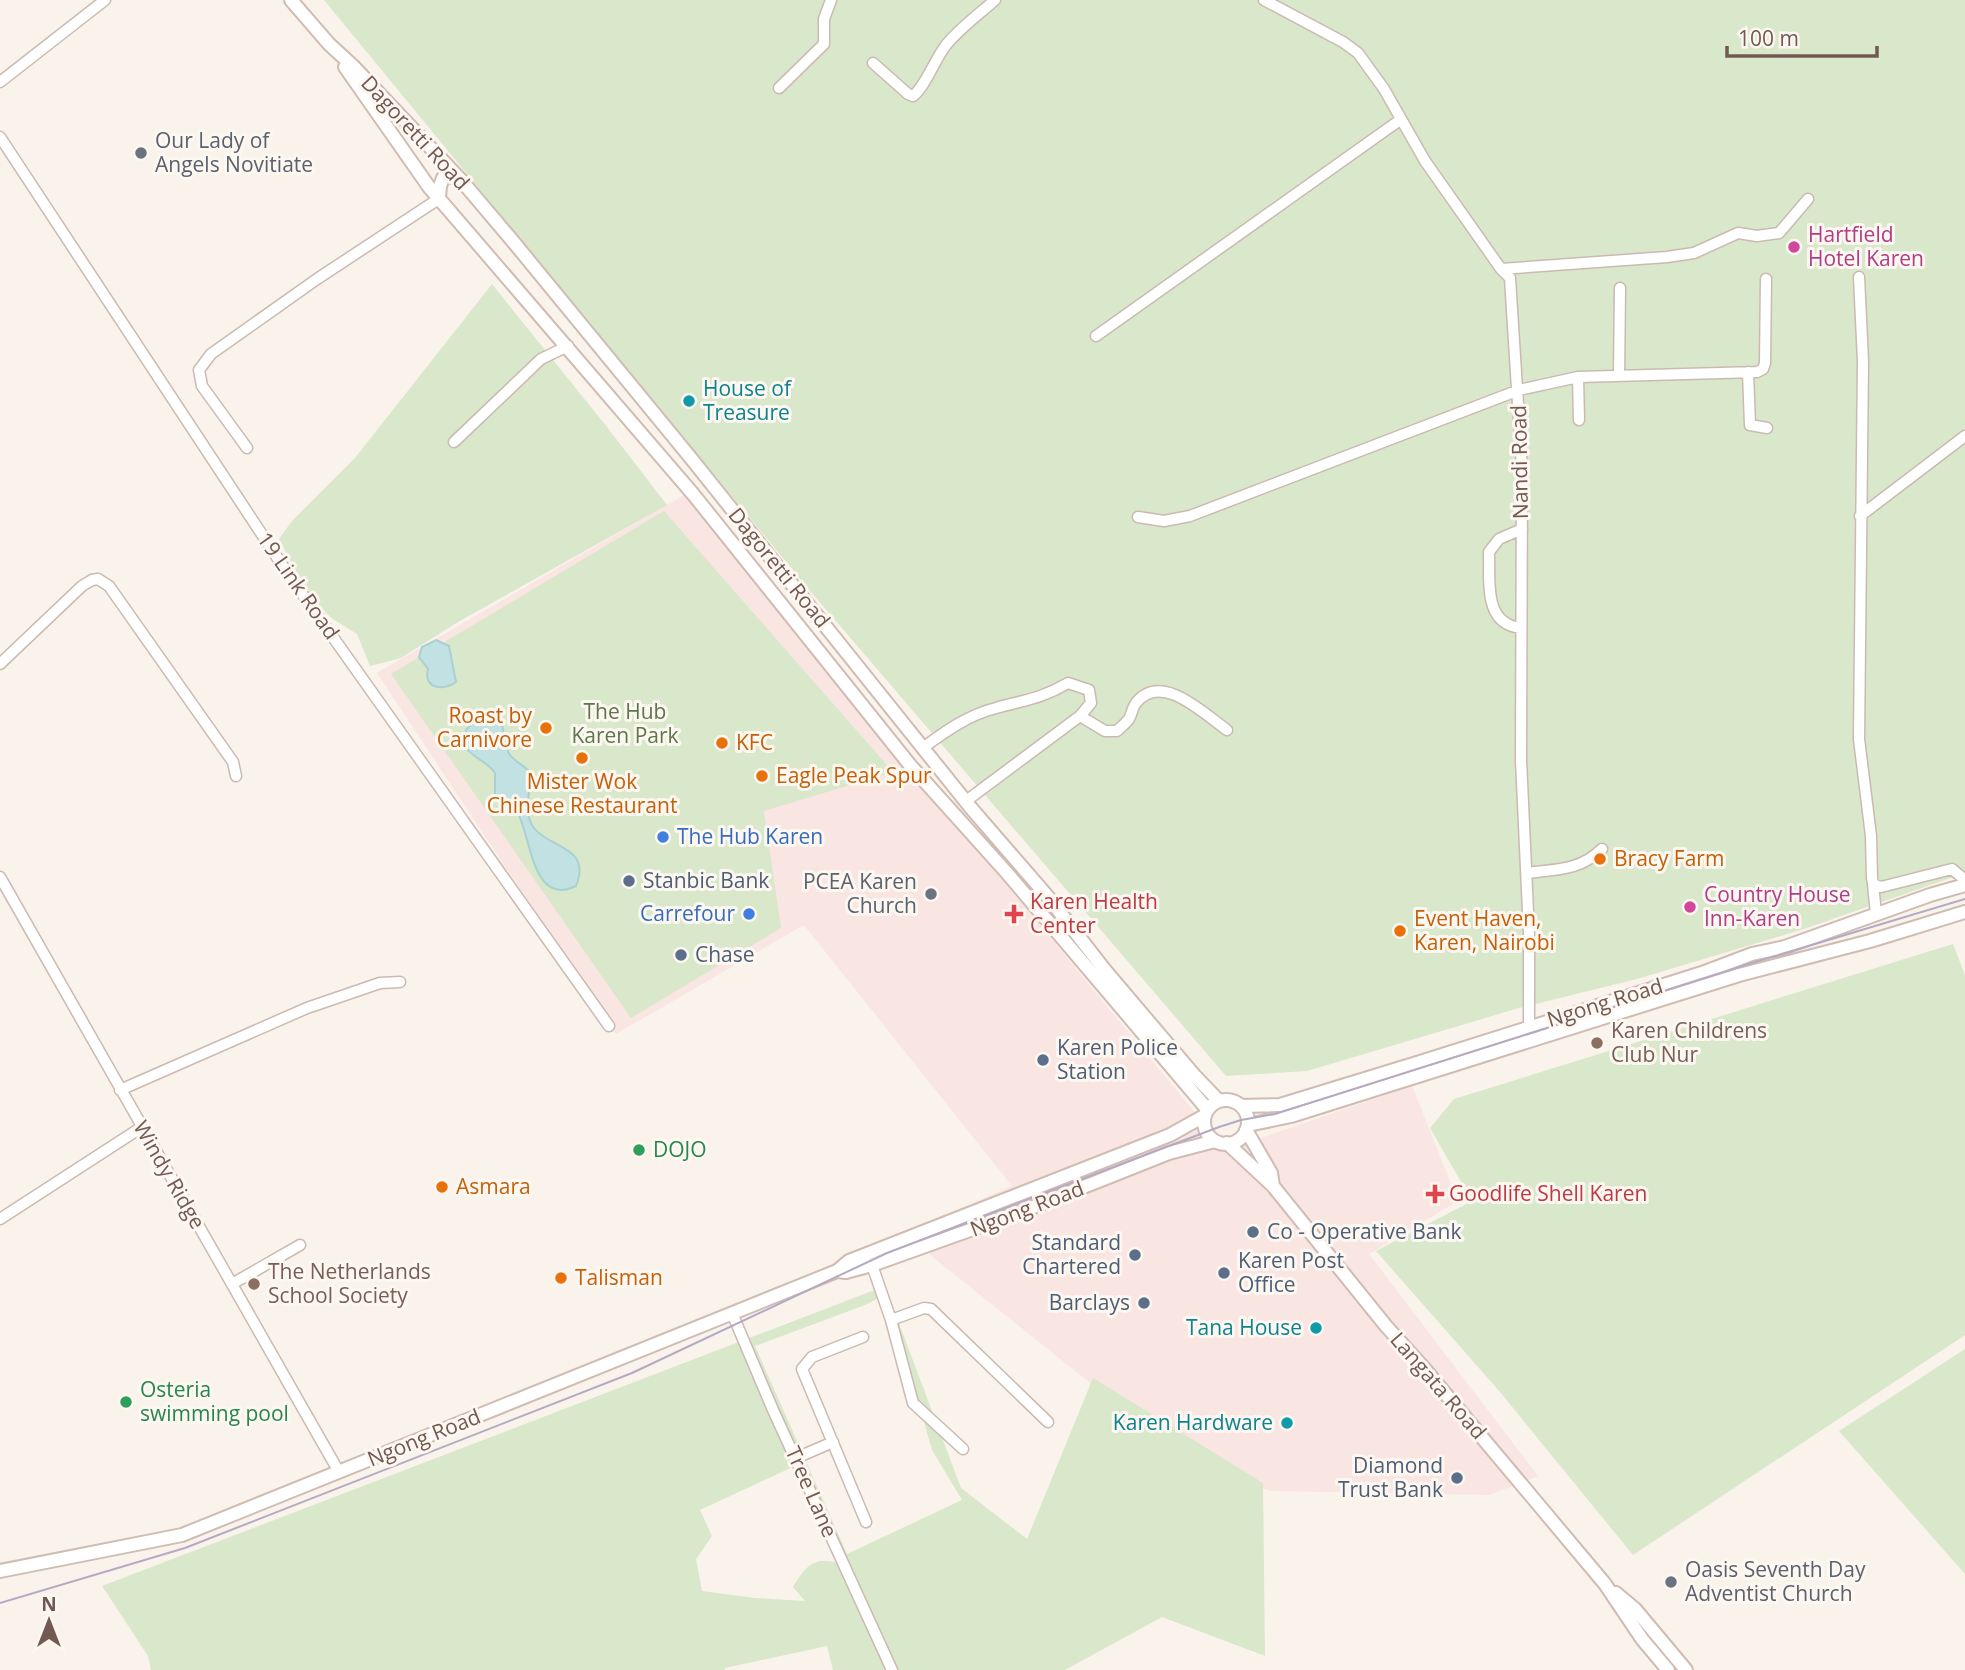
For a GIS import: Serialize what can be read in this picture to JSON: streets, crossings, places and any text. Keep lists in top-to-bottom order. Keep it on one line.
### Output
{"streets":{"main road":["Dagoretti Road","Ngong Road","Langata Road"],"street":["Nandi Road","19 Link Road","Windy Ridge","Tree Lane"]},"crossings":[["Dagoretti Road","Ngong Road"],["Nandi Road","Ngong Road"],["Ngong Road","Windy Ridge"],["Ngong Road","Tree Lane"]],"parks":["The Hub Karen Park"],"places":{"other":["Our Lady of Angels Novitiate","Hartfield Hotel Karen","House of Treasure","Roast by Carnivore","KFC","Mister Wok Chinese Restaurant","Eagle Peak Spur","The Hub Karen","Bracy Farm","Stanbic Bank","PCEA Karen Church","Country House Inn-Karen","Carrefour","Event Haven, Karen, Nairobi","Chase","Karen Childrens Club Nur","Karen Police Station","DOJO","Asmara","Co - Operative Bank","Standard Chartered","Karen Post Office","Talisman","The Netherlands School Society","Barclays","Tana House","Osteria swimming pool","Karen Hardware","Diamond Trust Bank","Oasis Seventh Day Adventist Church"],"health":["Karen Health Center","Goodlife Shell Karen"]},"scale_bar":"100 m","north":"top"}
